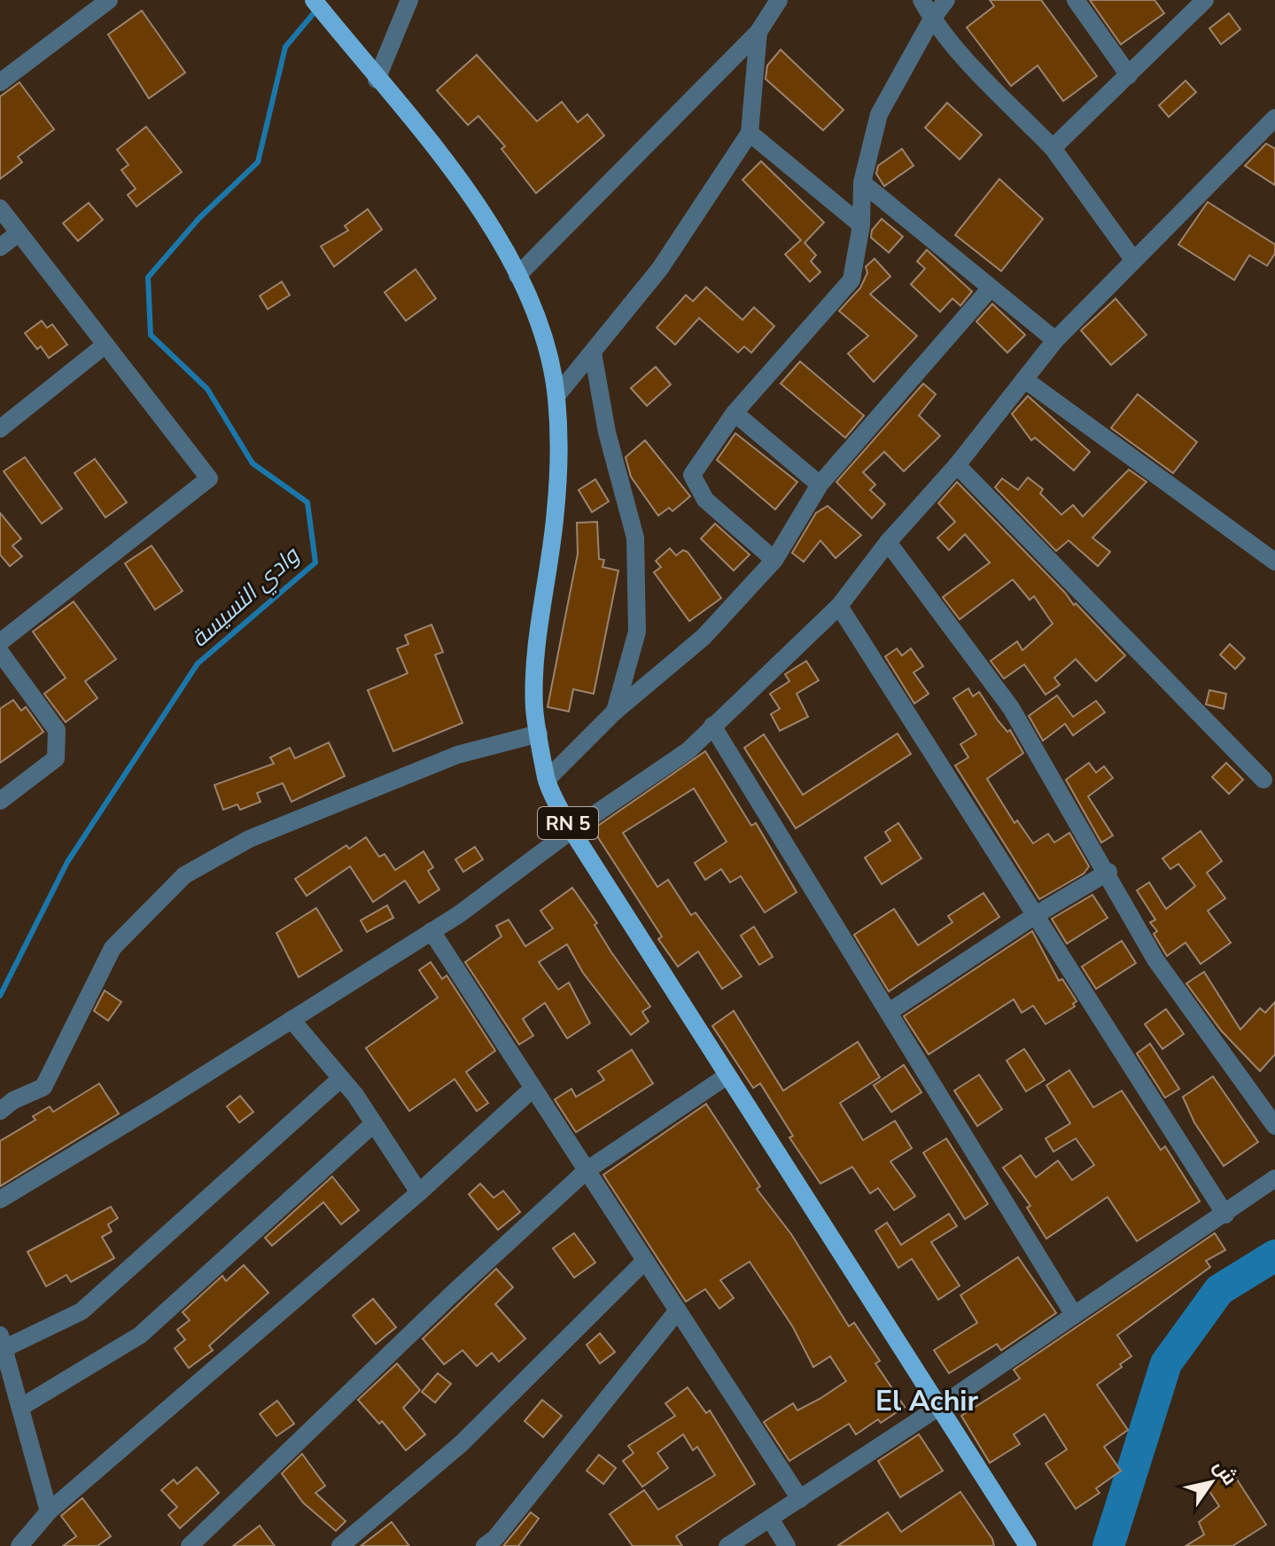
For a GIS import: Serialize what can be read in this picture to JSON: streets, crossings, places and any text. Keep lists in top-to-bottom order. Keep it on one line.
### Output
{"streets":{"main road":["RN 5"]},"districts":["El Achir"],"water":["وادي النسيسة"],"north":"top right"}
